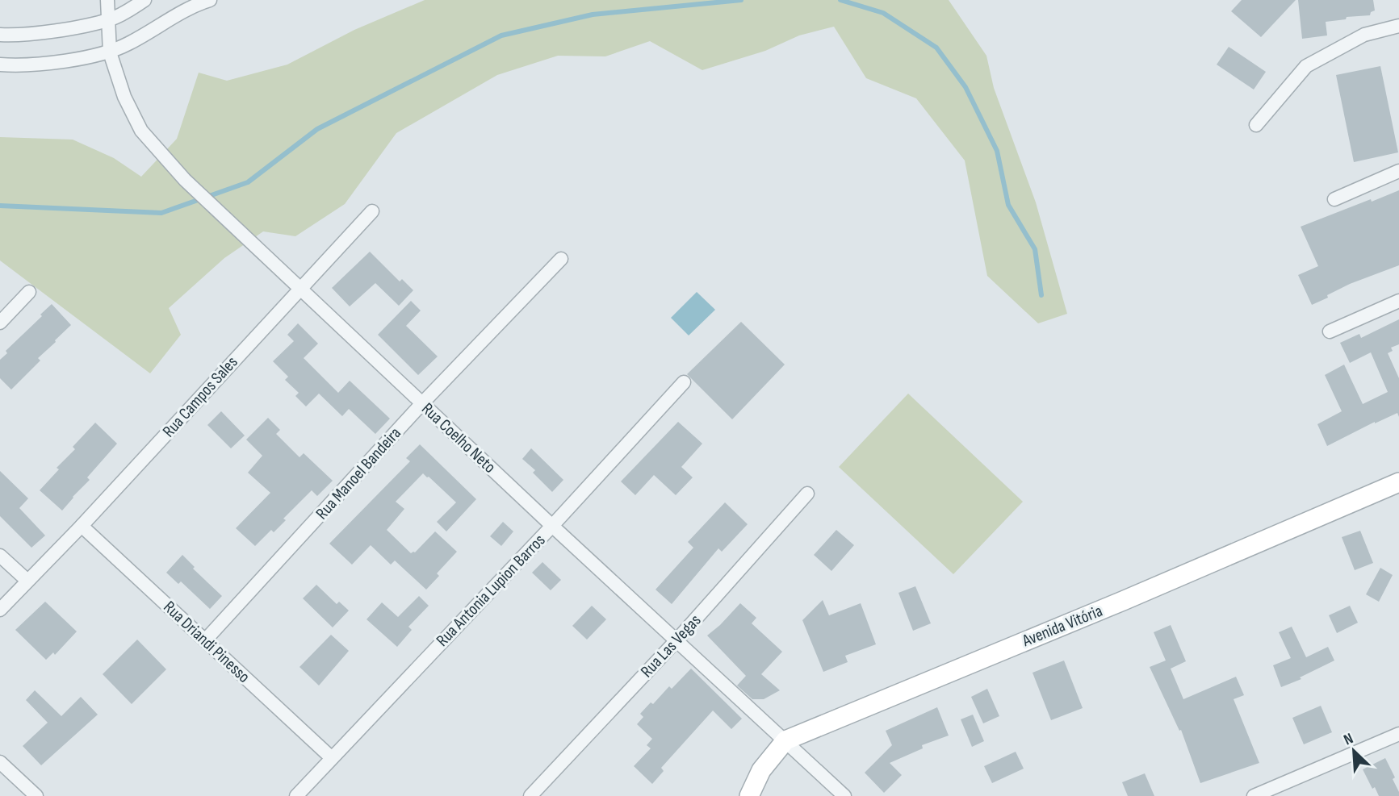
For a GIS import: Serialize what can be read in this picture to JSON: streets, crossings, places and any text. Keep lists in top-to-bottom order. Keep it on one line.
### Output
{"streets":{"street":["Rua Campos Sales","Rua Coelho Neto","Rua Manoel Bandeira","Rua Antonia Lupion Barros","Avenida Vitória","Rua Driandi Pinesso","Rua Las Vegas"]},"crossings":[["Rua Campos Sales","Rua Coelho Neto"],["Rua Campos Sales","Rua Driandi Pinesso"],["Rua Coelho Neto","Rua Manoel Bandeira"],["Rua Coelho Neto","Rua Antonia Lupion Barros"],["Rua Coelho Neto","Avenida Vitória"],["Rua Coelho Neto","Rua Las Vegas"],["Rua Manoel Bandeira","Rua Driandi Pinesso"],["Rua Antonia Lupion Barros","Rua Driandi Pinesso"]],"north":"top left"}
